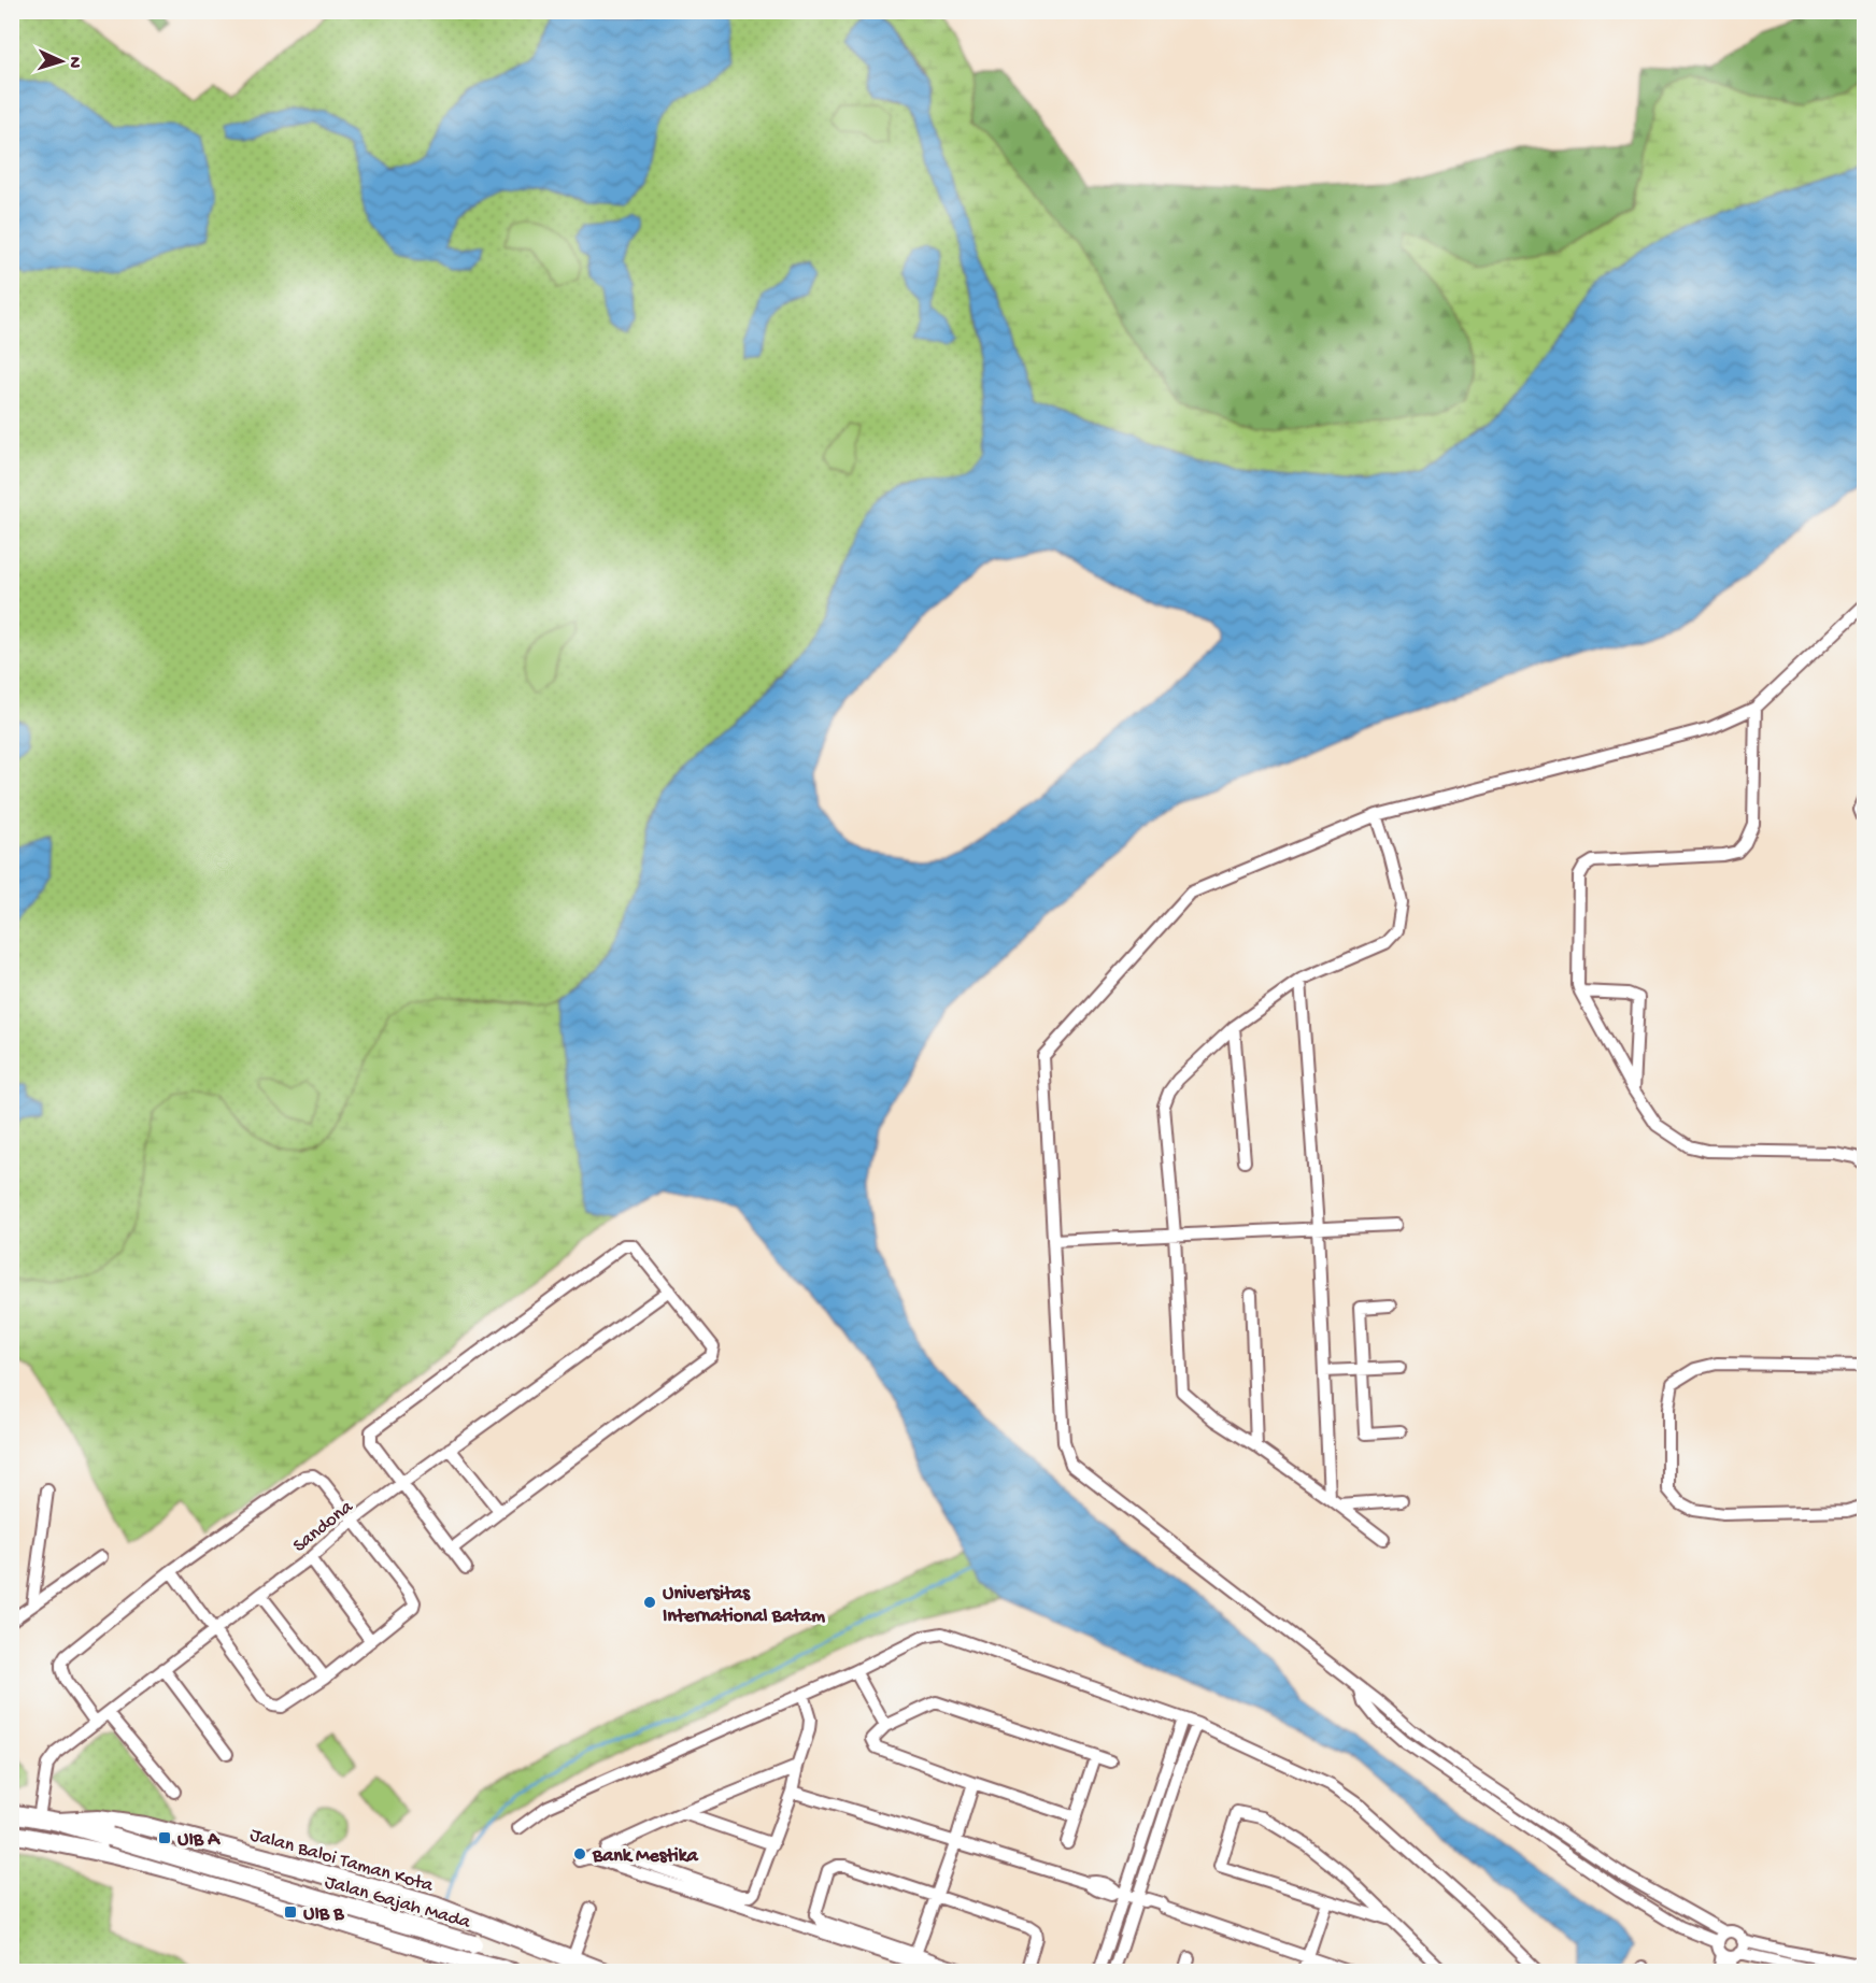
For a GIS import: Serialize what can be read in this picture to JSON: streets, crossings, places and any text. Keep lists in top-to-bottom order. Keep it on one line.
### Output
{"streets":{"highway":["Jalan Baloi Taman Kota","Jalan Gajah Mada"],"street":["Sandona"]},"crossings":[["Sandona","Jalan Gajah Mada"],["Jalan Baloi Taman Kota","Jalan Gajah Mada"]],"places":{"other":["Universitas International Batam","Bank Mestika"],"transit":["UIB A","UIB B"]},"north":"right"}
